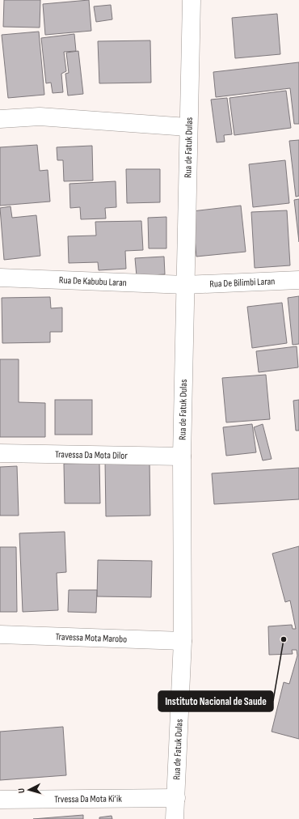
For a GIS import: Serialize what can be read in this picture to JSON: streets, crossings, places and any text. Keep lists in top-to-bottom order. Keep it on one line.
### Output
{"streets":{"street":["Rua de Fatuk Dulas","Rua De Kabubu Laran","Rua De Bilimbi Laran","Travessa Da Mota Dilor","Travessa Mota Marobo","Trvessa Da Mota Ki’ik"]},"crossings":[["Rua de Fatuk Dulas","Rua De Kabubu Laran"],["Rua de Fatuk Dulas","Rua De Bilimbi Laran"],["Rua de Fatuk Dulas","Travessa Da Mota Dilor"],["Rua de Fatuk Dulas","Travessa Mota Marobo"],["Rua de Fatuk Dulas","Trvessa Da Mota Ki’ik"],["Rua De Kabubu Laran","Rua De Bilimbi Laran"]],"places":["Instituto Nacional de Saude"],"north":"left"}
